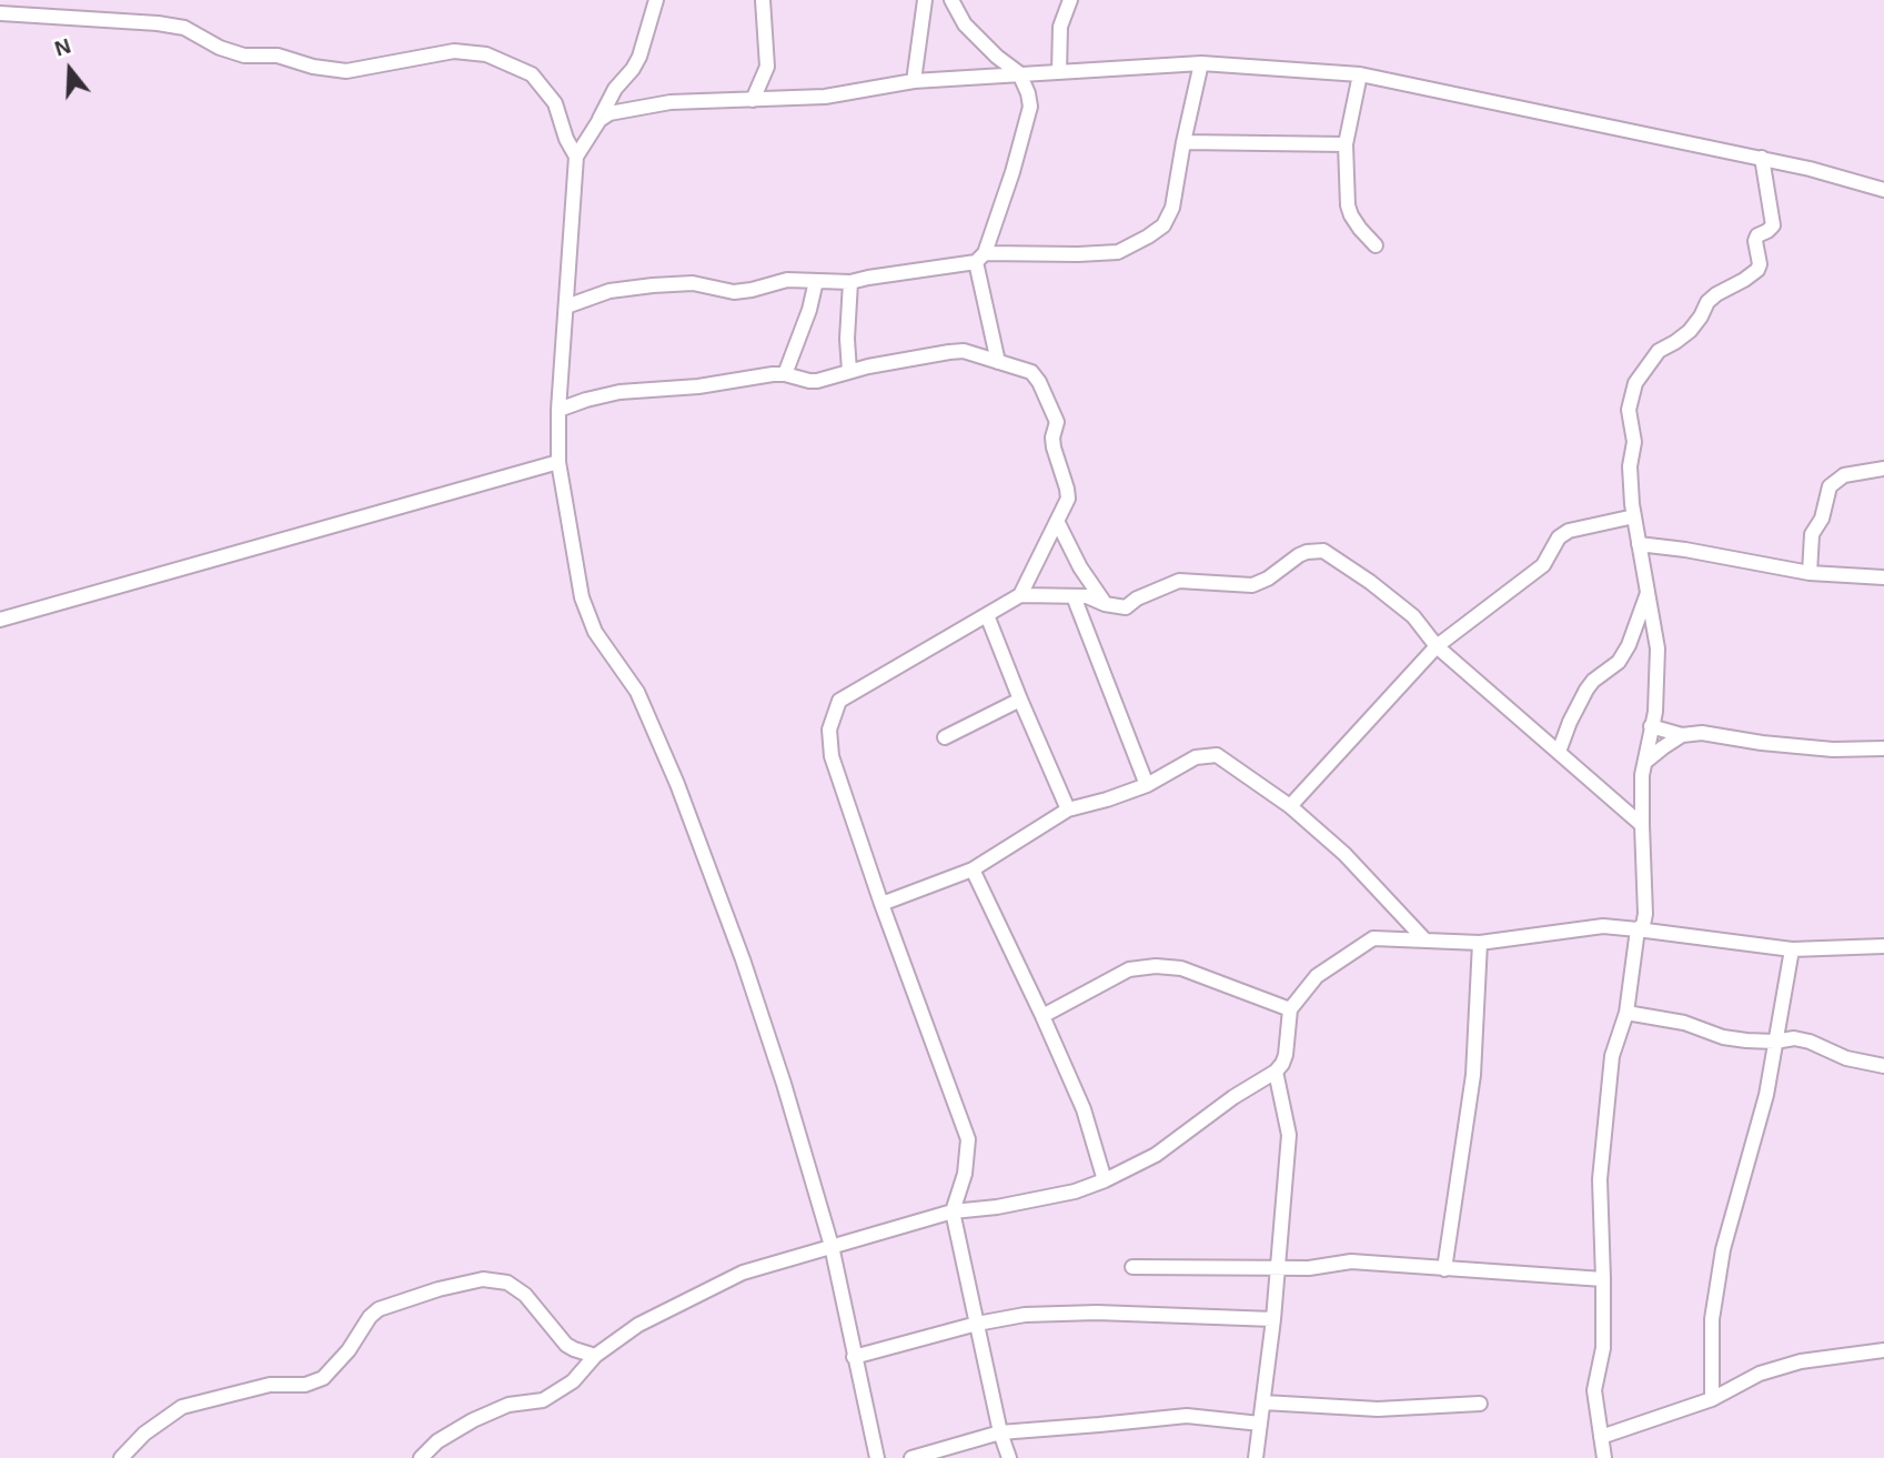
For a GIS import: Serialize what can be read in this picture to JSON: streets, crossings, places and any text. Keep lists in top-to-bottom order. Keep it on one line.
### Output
{"north":"top"}
